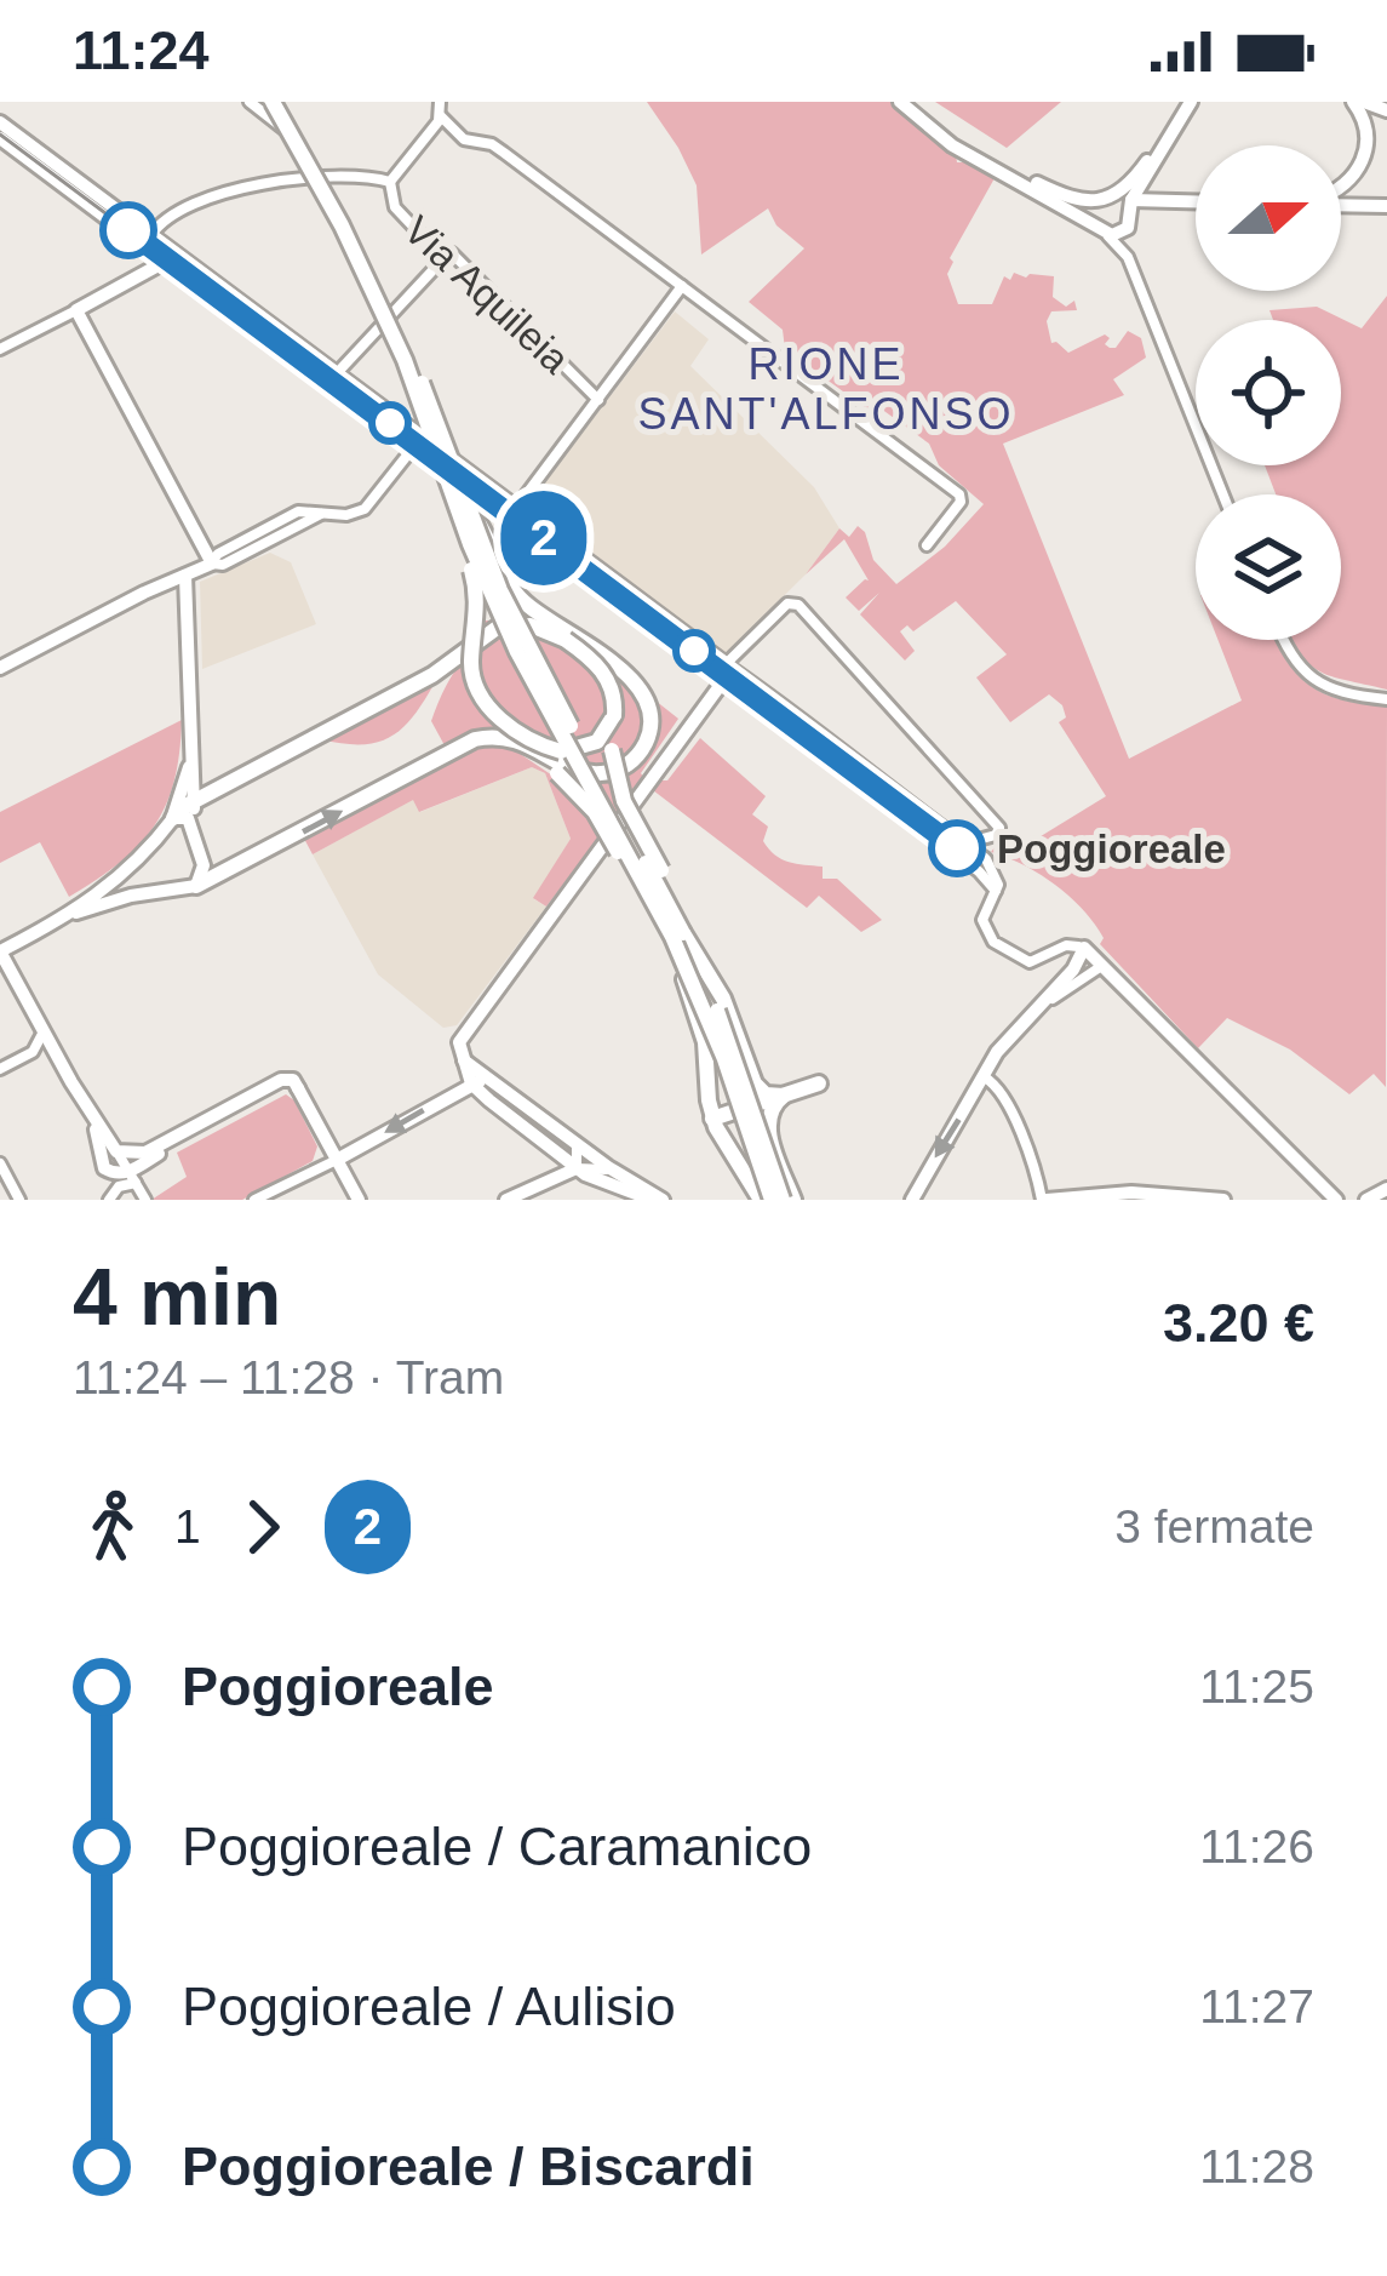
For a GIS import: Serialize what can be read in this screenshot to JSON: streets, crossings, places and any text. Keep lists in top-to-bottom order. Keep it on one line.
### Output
{"streets":{"street":["Via Aquileia"]},"districts":["RIONE SANT'ALFONSO"],"places":["Poggioreale"],"lines":["tram line 2"],"north":"right","page":{"status":"11:24","on_map":"2","heading":["4 min","11:24 – 11:28 · Tram","3.20 €"],"legs":["1","2","3 fermate"],"list":[{"name":"Poggioreale","value":"11:25"},{"name":"Poggioreale / Caramanico","value":"11:26"},{"name":"Poggioreale / Aulisio","value":"11:27"},{"name":"Poggioreale / Biscardi","value":"11:28"}]}}
